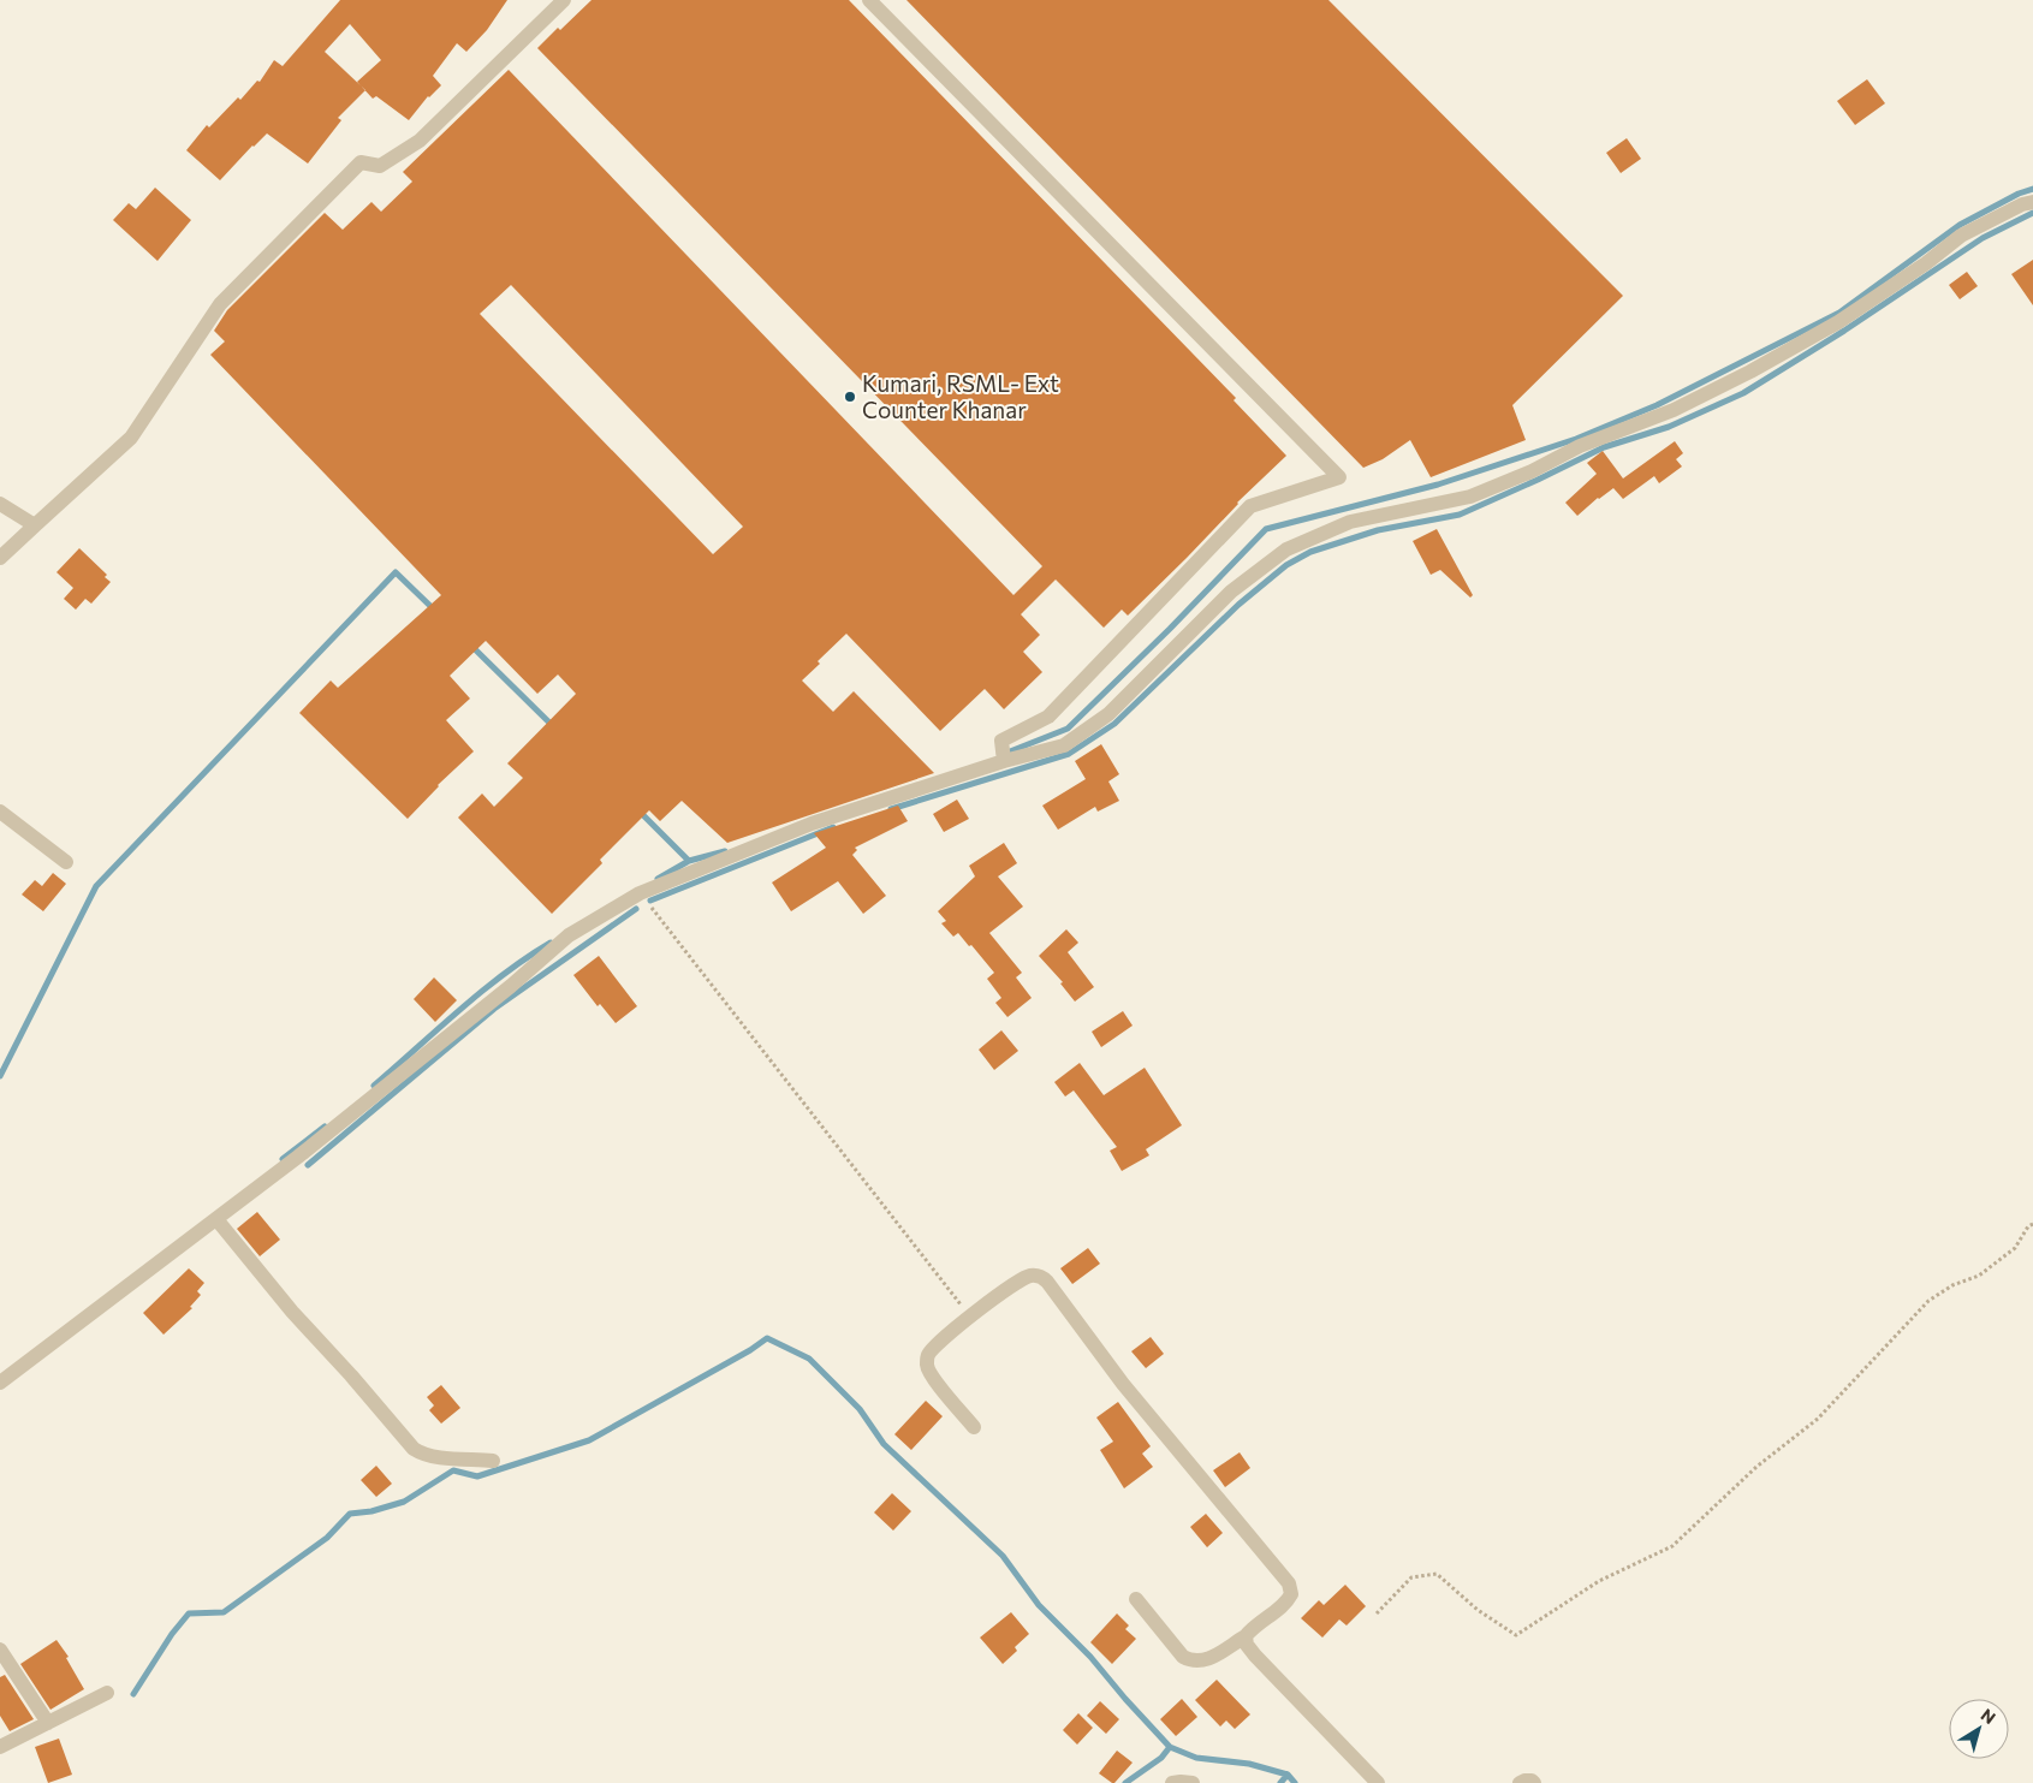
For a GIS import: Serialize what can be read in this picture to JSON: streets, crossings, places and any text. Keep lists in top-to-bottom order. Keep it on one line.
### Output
{"places":["Kumari, RSML- Ext Counter Khanar"],"north":"top right"}
